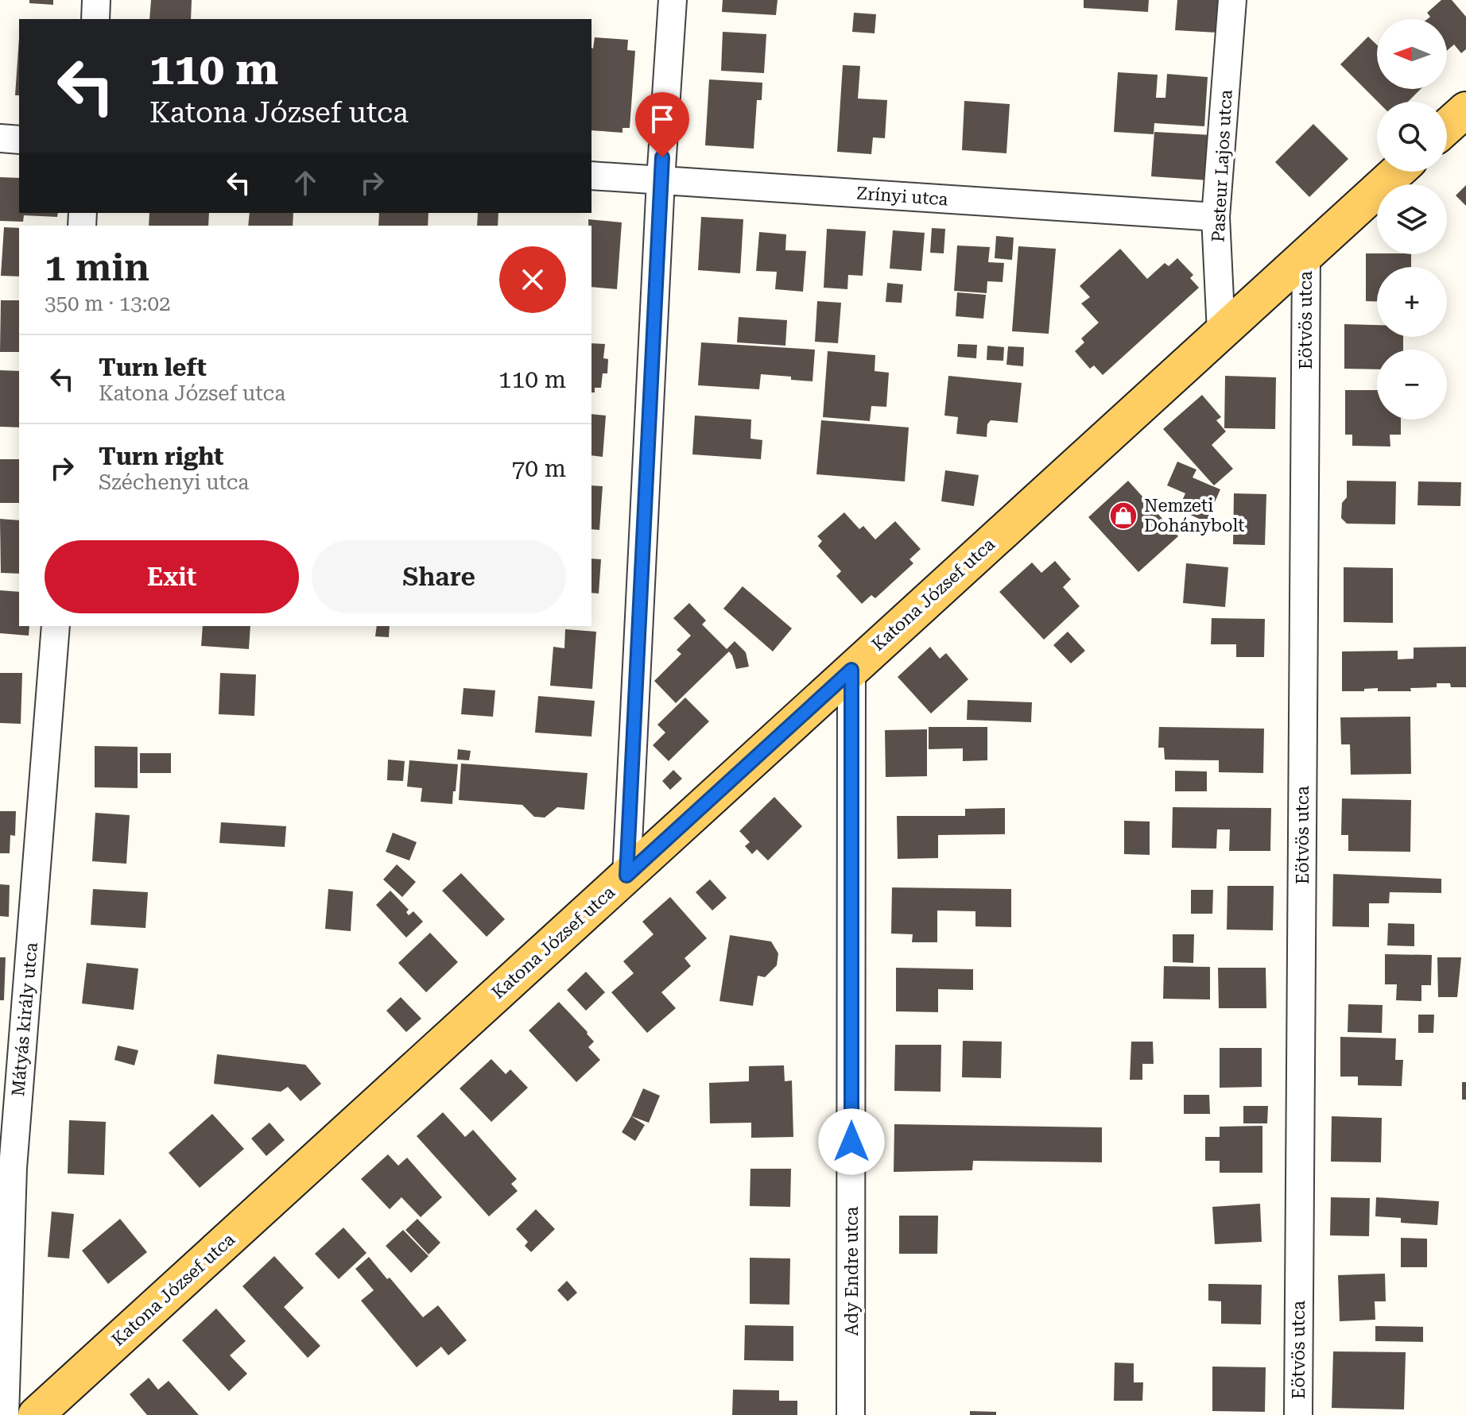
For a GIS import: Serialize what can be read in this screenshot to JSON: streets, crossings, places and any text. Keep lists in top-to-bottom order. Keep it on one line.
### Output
{"streets":{"main road":["Katona József utca"],"street":["Pasteur Lajos utca","Zrínyi utca","Eötvös utca","Mátyás király utca","Ady Endre utca"]},"crossings":[["Pasteur Lajos utca","Zrínyi utca"],["Pasteur Lajos utca","Katona József utca"],["Eötvös utca","Katona József utca"],["Katona József utca","Ady Endre utca"]],"places":{"shop":["Nemzeti Dohánybolt"]},"north":"left","page":{"map_buttons":["+","−"],"turn":["110 m","Katona József utca"],"heading":["1 min","350 m · 13:02"],"list":[{"name":"Turn left","note":"Katona József utca","value":"110 m"},{"name":"Turn right","note":"Széchenyi utca","value":"70 m"}],"buttons":["Exit","Share"]}}
